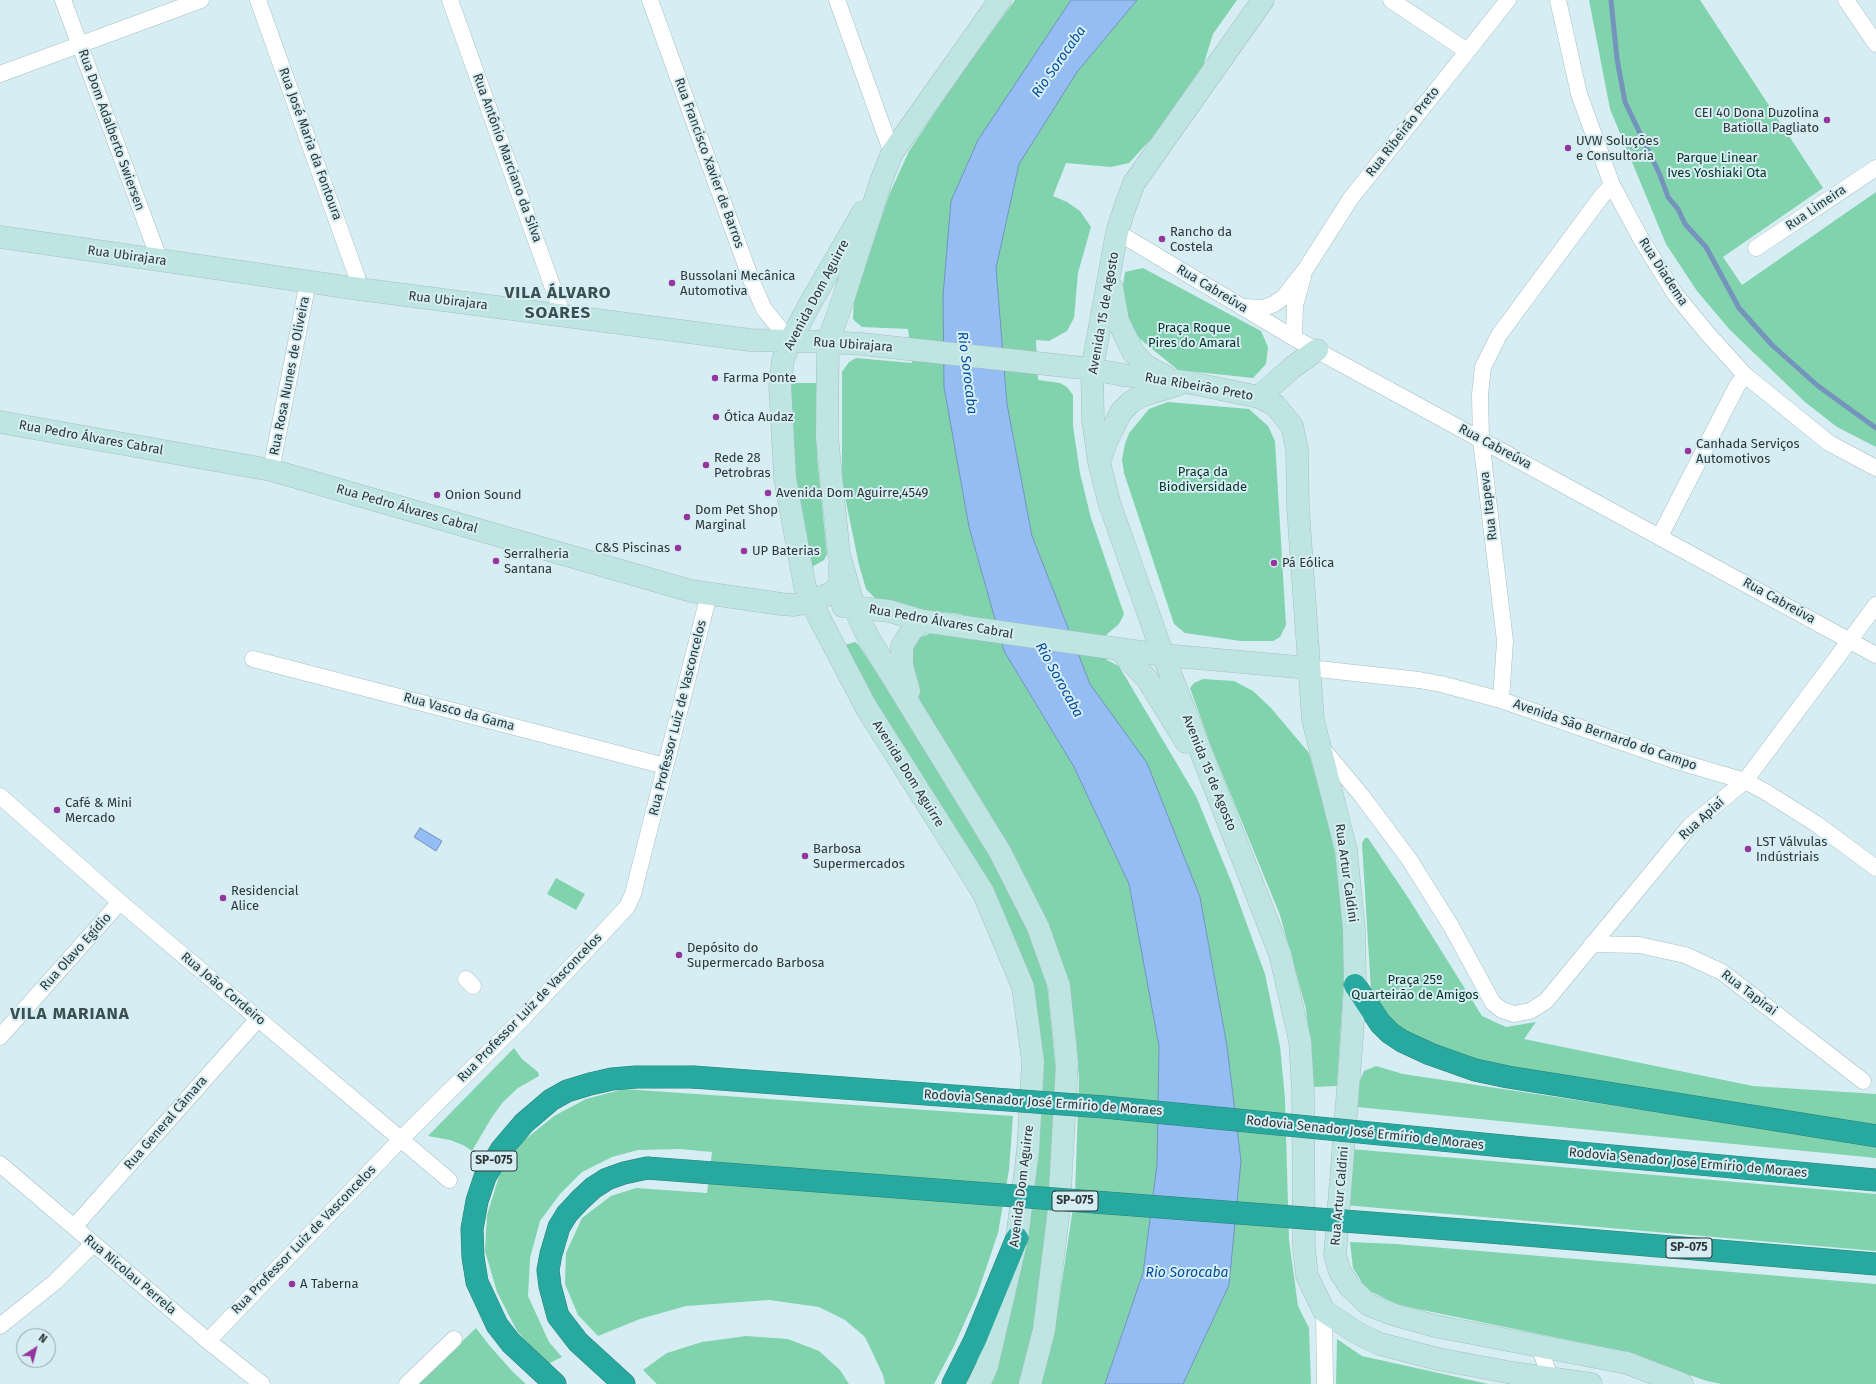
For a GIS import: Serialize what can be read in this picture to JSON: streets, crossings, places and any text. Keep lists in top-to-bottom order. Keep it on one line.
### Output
{"streets":{"highway":["Rodovia Senador José Ermírio de Moraes","SP-075"],"main road":["Rua Ribeirão Preto","Rua Ubirajara","Avenida Dom Aguirre","Avenida 15 de Agosto","Rua Pedro Álvares Cabral","Rua Artur Caldini"],"street":["Rua Dom Adalberto Swiersen","Rua José Maria da Fontoura","Rua Antônio Marciano da Silva","Rua Francisco Xavier de Barros","Rua Limeira","Rua Diadema","Rua Cabreúva","Rua Rosa Nunes de Oliveira","Rua Itapeva","Rua Vasco da Gama","Rua Professor Luiz de Vasconcelos","Avenida São Bernardo do Campo","Rua Apiaí","Rua Olavo Egídio","Rua João Cordeiro","Rua Tapirai","Rua General Câmara","Rua Nicolau Perrela"]},"crossings":[["Rua Dom Adalberto Swiersen","Rua Ubirajara"],["Rua Ribeirão Preto","Rua Ubirajara"],["Rua Ribeirão Preto","Rua Cabreúva"],["Rua Ribeirão Preto","Avenida 15 de Agosto"],["Rua Ribeirão Preto","Avenida São Bernardo do Campo"],["Rua Ribeirão Preto","Rua Artur Caldini"],["Rua José Maria da Fontoura","Rua Ubirajara"],["Rua Antônio Marciano da Silva","Rua Ubirajara"],["Rua Francisco Xavier de Barros","Rua Ubirajara"],["Rua Francisco Xavier de Barros","Avenida Dom Aguirre"],["Rua Ubirajara","Avenida Dom Aguirre"],["Rua Ubirajara","Avenida 15 de Agosto"],["Rua Ubirajara","Rua Rosa Nunes de Oliveira"],["Rua Diadema","Rua Itapeva"],["Rua Cabreúva","Avenida 15 de Agosto"],["Rua Cabreúva","Rua Itapeva"],["Rua Cabreúva","Rua Apiaí"],["Avenida Dom Aguirre","Rua Pedro Álvares Cabral"],["Rua Rosa Nunes de Oliveira","Rua Pedro Álvares Cabral"],["Rua Pedro Álvares Cabral","Rua Professor Luiz de Vasconcelos"],["Rua Itapeva","Avenida São Bernardo do Campo"],["Rua Vasco da Gama","Rua Professor Luiz de Vasconcelos"],["Rua Professor Luiz de Vasconcelos","Rua João Cordeiro"],["Rua Professor Luiz de Vasconcelos","Rua Nicolau Perrela"],["Avenida São Bernardo do Campo","Rua Apiaí"],["Avenida São Bernardo do Campo","Rua Artur Caldini"],["Rua Apiaí","Rua Artur Caldini"],["Rua Apiaí","Rua Tapirai"],["Rua Olavo Egídio","Rua João Cordeiro"],["Rua João Cordeiro","Rua General Câmara"],["Rua General Câmara","Rua Nicolau Perrela"]],"districts":["VILA ÁLVARO SOARES","VILA MARIANA"],"water":["Rio Sorocaba"],"parks":["Parque Linear Ives Yoshiaki Ota","Praça Roque Pires do Amaral","Praça da Biodiversidade","Praça 25º Quarteirão de Amigos"],"places":["CEI 40 Dona Duzolina Batiolla Pagliato","UVW Soluções e Consultoria","Rancho da Costela","Bussolani Mecânica Automotiva","Farma Ponte","Ótica Audaz","Canhada Serviços Automotivos","Rede 28 Petrobras","Avenida Dom Aguirre,4549","Onion Sound","Dom Pet Shop Marginal","C&S Piscinas","UP Baterias","Serralheria Santana","Pá Eólica","Café & Mini Mercado","LST Válvulas Indústriais","Barbosa Supermercados","Residencial Alice","Depósito do Supermercado Barbosa","A Taberna"],"north":"top right"}
